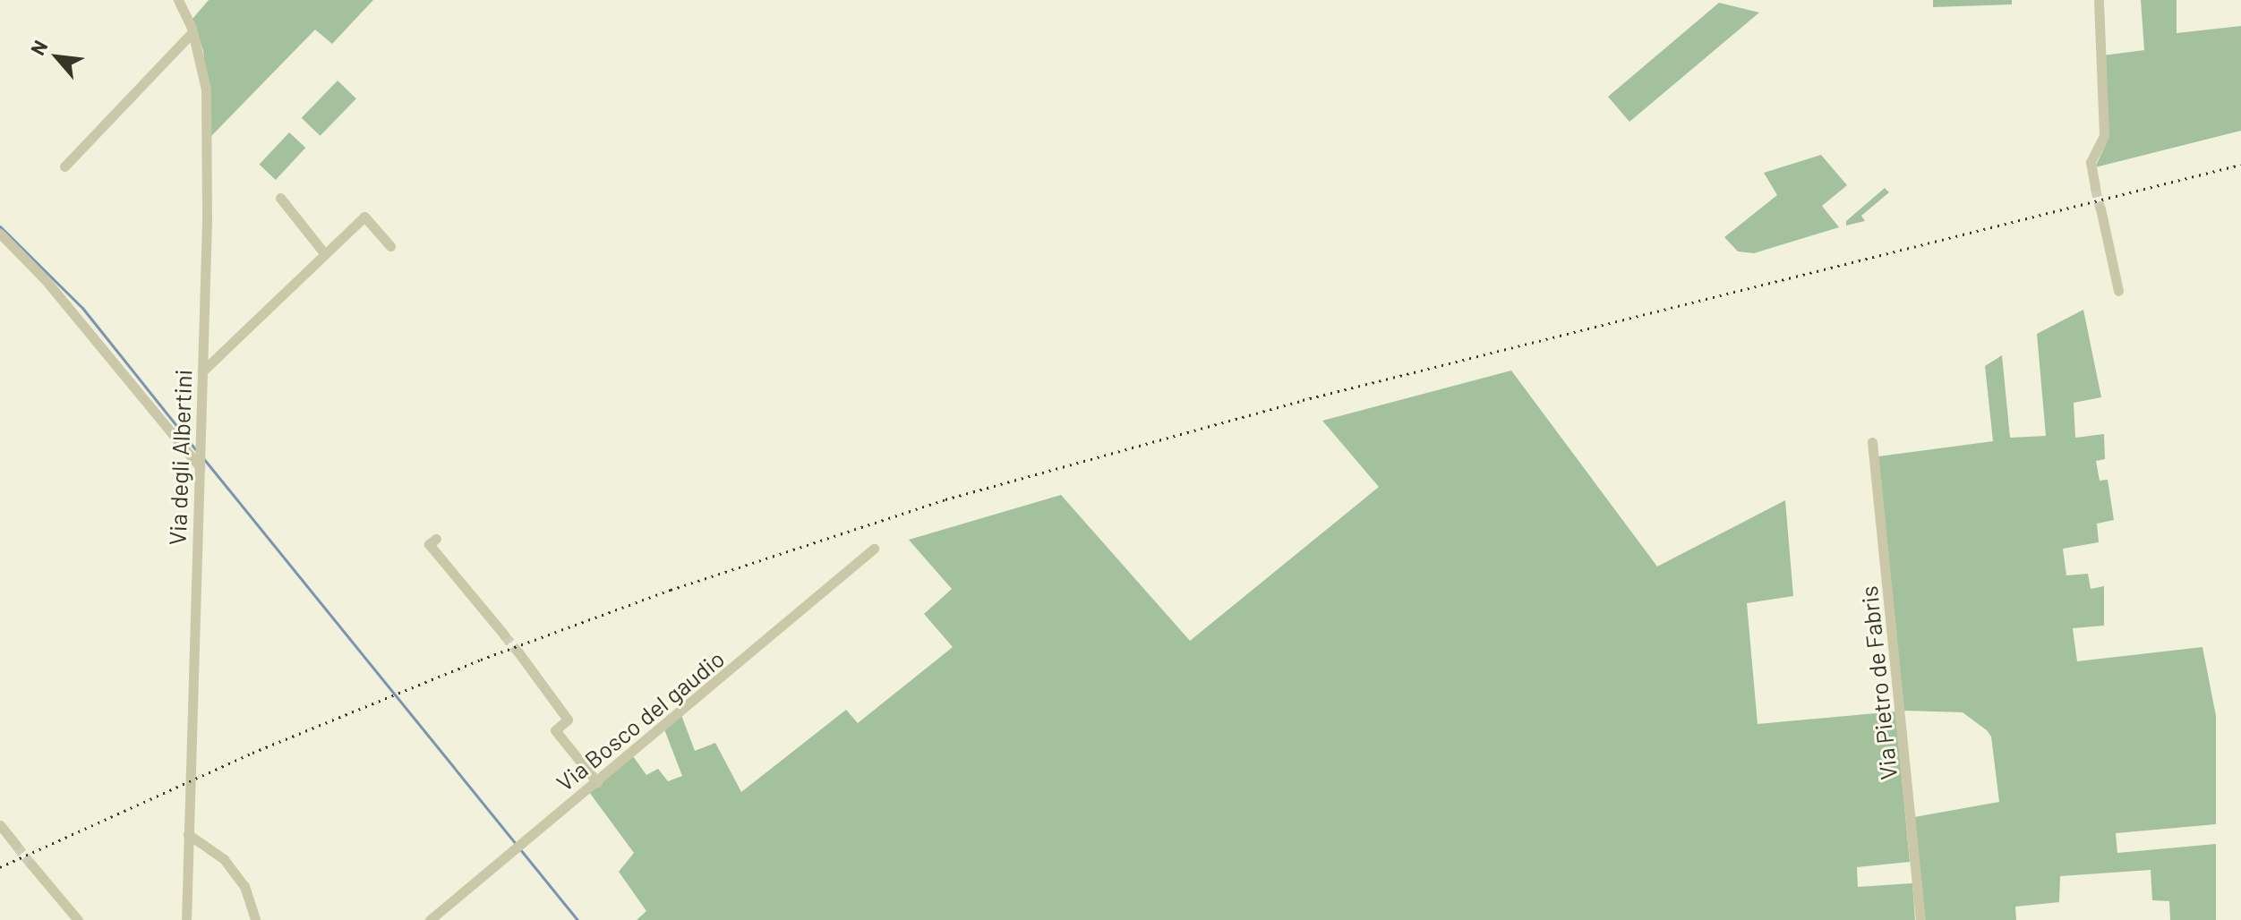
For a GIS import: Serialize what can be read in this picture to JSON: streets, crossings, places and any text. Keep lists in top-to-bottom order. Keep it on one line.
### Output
{"streets":{"street":["Via degli Albertini","Via Pietro de Fabris","Via Bosco del gaudio"]},"north":"top left"}
